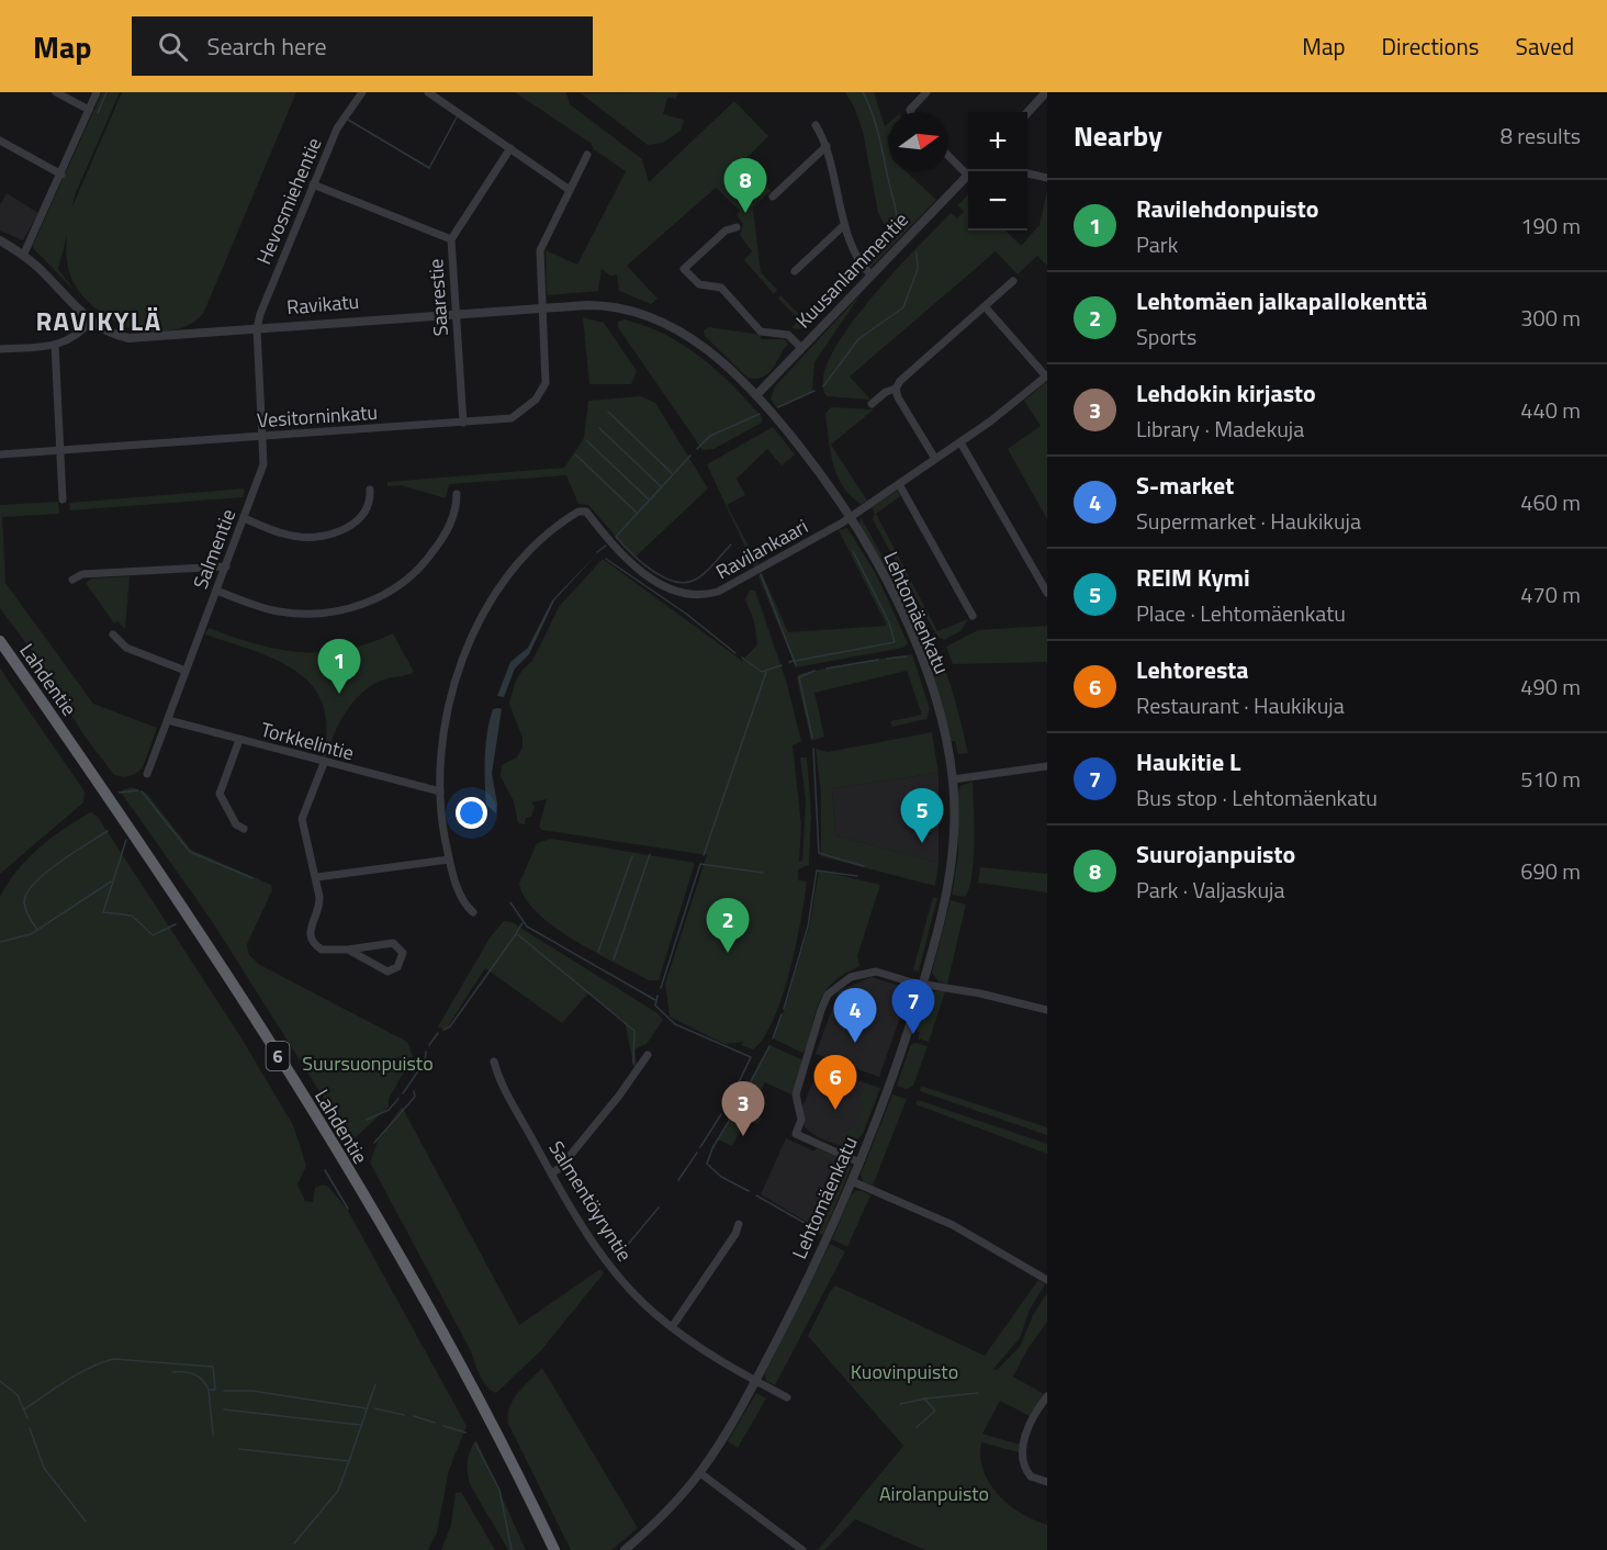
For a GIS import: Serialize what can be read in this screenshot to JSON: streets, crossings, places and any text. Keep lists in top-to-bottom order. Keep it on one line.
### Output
{"streets":{"highway":["Lahdentie","6"],"street":["Hevosmiehentie","Kuusanlammentie","Saarestie","Ravikatu","Vesitorninkatu","Salmentie","Ravilankaari","Lehtomäenkatu","Torkkelintie","Salmentöyryntie"]},"crossings":[["Hevosmiehentie","Ravikatu"],["Hevosmiehentie","Salmentie"],["Kuusanlammentie","Lehtomäenkatu"],["Saarestie","Ravikatu"],["Saarestie","Vesitorninkatu"],["Ravikatu","Vesitorninkatu"],["Ravikatu","Salmentie"],["Ravikatu","Lehtomäenkatu"],["Vesitorninkatu","Salmentie"],["Salmentie","Torkkelintie"],["Ravilankaari","Lehtomäenkatu"],["Ravilankaari","Torkkelintie"],["Lehtomäenkatu","Salmentöyryntie"]],"districts":["RAVIKYLÄ"],"parks":["Suursuonpuisto","Kuovinpuisto","Airolanpuisto"],"north":"right","page":{"header":"Map","search":"Search here","nav":["Map","Directions","Saved"],"heading":["Nearby","8 results"],"map_buttons":["+","−"],"pins":["8","1","5","2","7","4","6","3"],"list":[{"mark":"1","name":"Ravilehdonpuisto","note":"Park","value":"190 m"},{"mark":"2","name":"Lehtomäen jalkapallokenttä","note":"Sports","value":"300 m"},{"mark":"3","name":"Lehdokin kirjasto","note":"Library · Madekuja","value":"440 m"},{"mark":"4","name":"S-market","note":"Supermarket · Haukikuja","value":"460 m"},{"mark":"5","name":"REIM Kymi","note":"Place · Lehtomäenkatu","value":"470 m"},{"mark":"6","name":"Lehtoresta","note":"Restaurant · Haukikuja","value":"490 m"},{"mark":"7","name":"Haukitie L","note":"Bus stop · Lehtomäenkatu","value":"510 m"},{"mark":"8","name":"Suurojanpuisto","note":"Park · Valjaskuja","value":"690 m"}]}}
